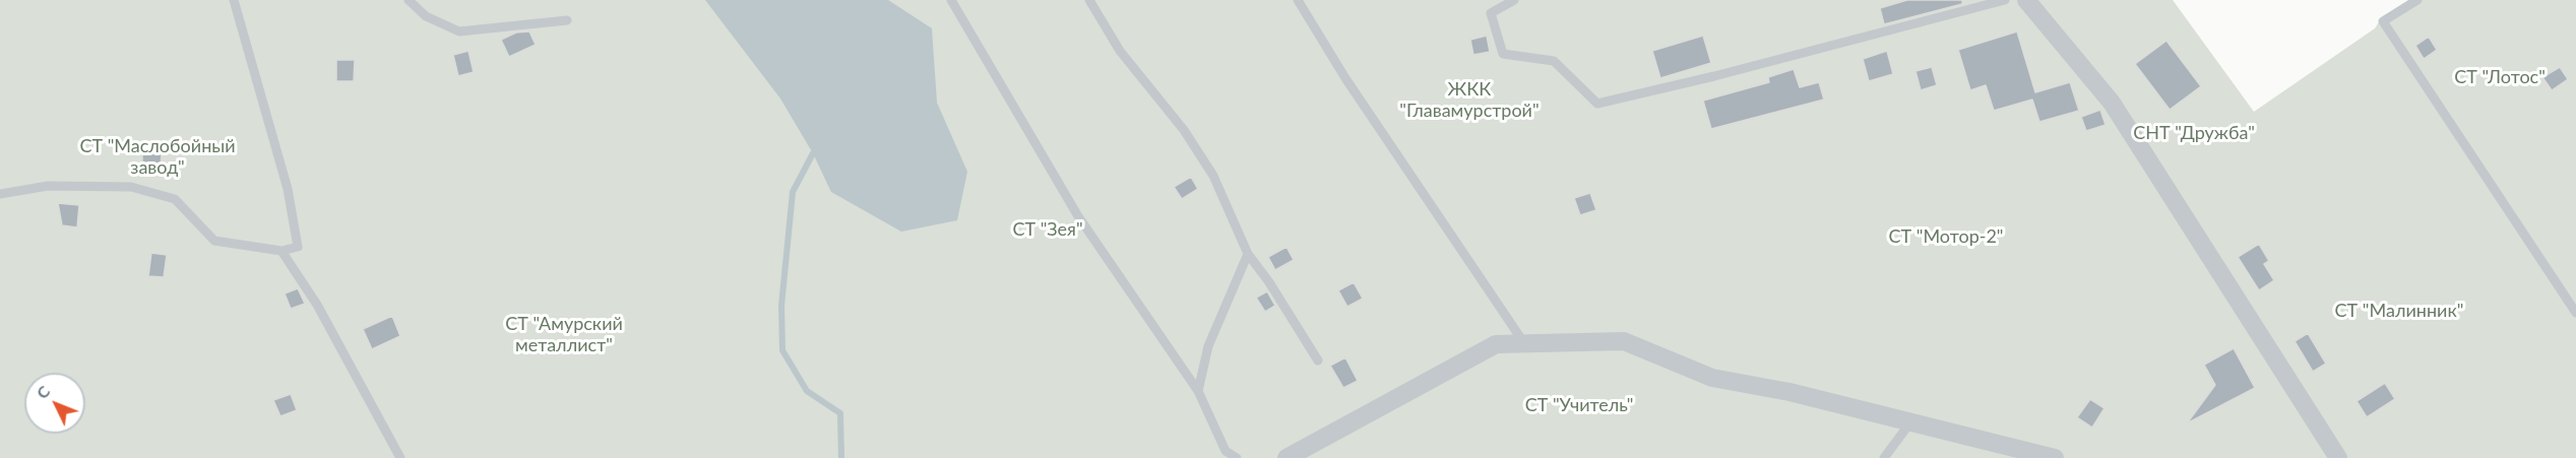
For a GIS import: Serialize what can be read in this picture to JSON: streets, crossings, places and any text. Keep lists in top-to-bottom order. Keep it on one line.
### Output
{"parks":["СТ \"Лотос\"","ЖКК \"Главамурстрой\"","СНТ \"Дружба\"","СТ \"Маслобойный завод\"","СТ \"Зея\"","СТ \"Мотор-2\"","СТ \"Малинник\"","СТ \"Амурский металлист\"","СТ \"Учитель\""],"north":"top left"}
